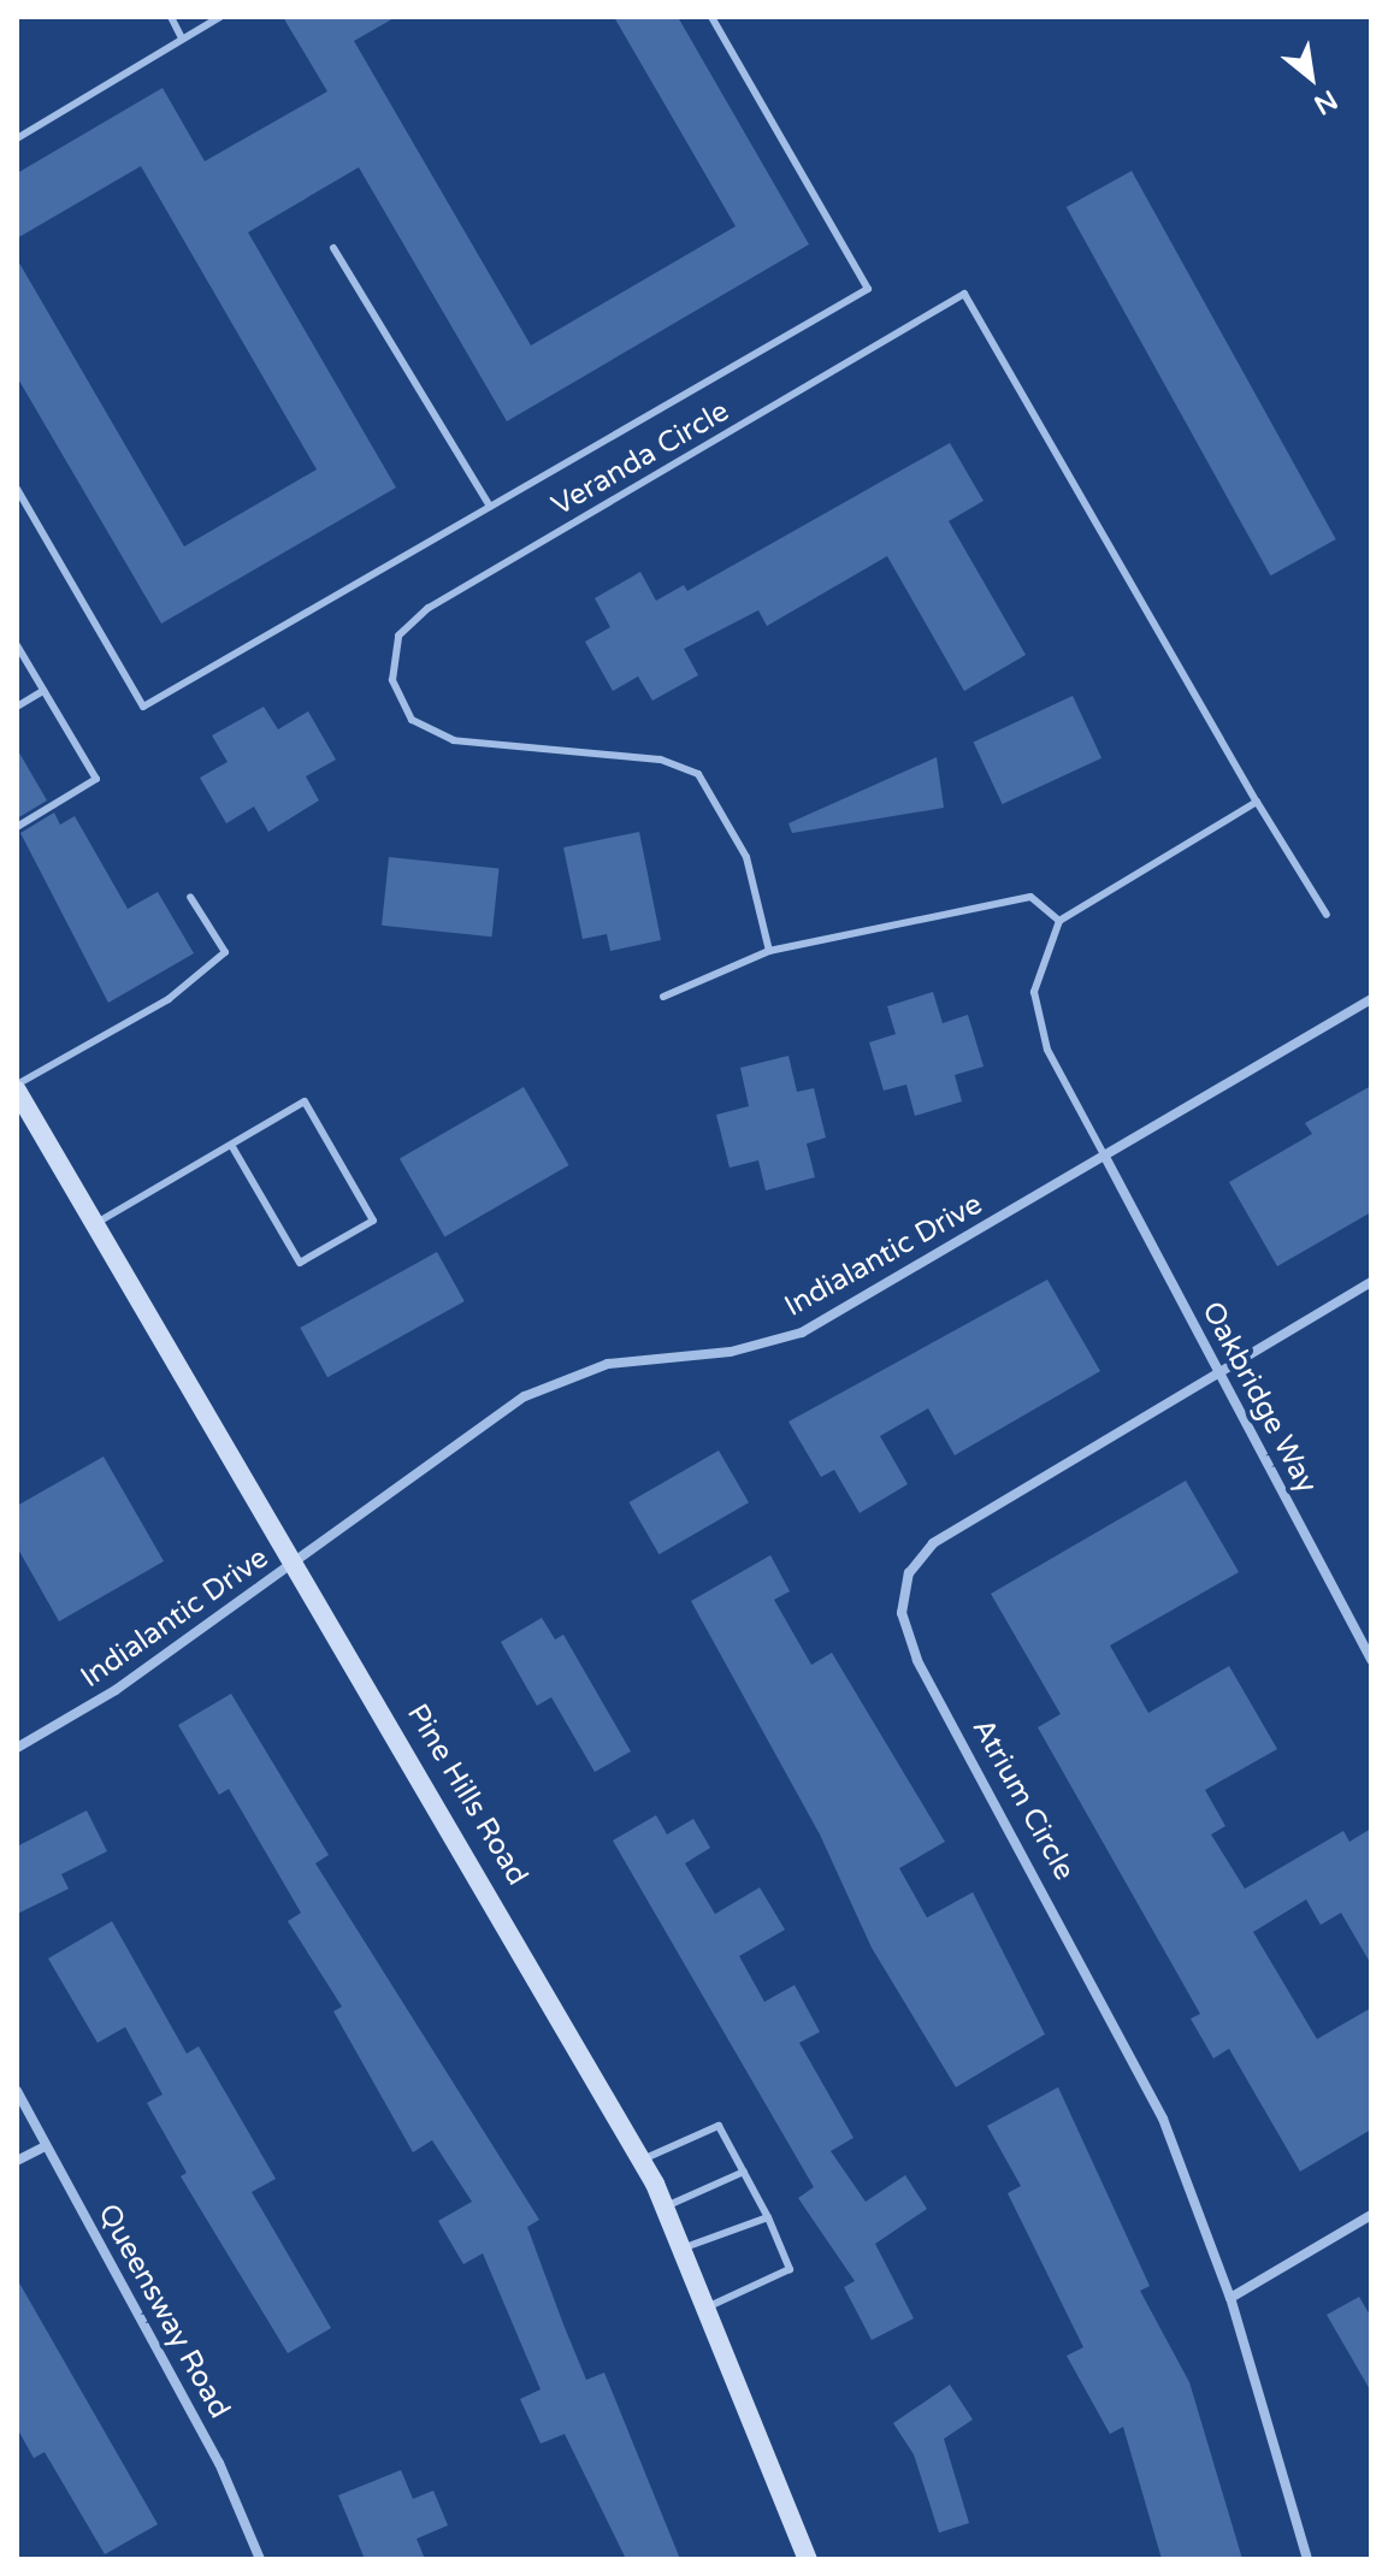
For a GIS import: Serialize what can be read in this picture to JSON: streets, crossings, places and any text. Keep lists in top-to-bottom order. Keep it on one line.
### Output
{"streets":{"main road":["Pine Hills Road"],"street":["Indialantic Drive","Oakbridge Way","Atrium Circle","Queensway Road"],"lane":["Veranda Circle"]},"crossings":[["Indialantic Drive","Oakbridge Way"],["Indialantic Drive","Pine Hills Road"],["Oakbridge Way","Atrium Circle"]],"north":"bottom right"}
